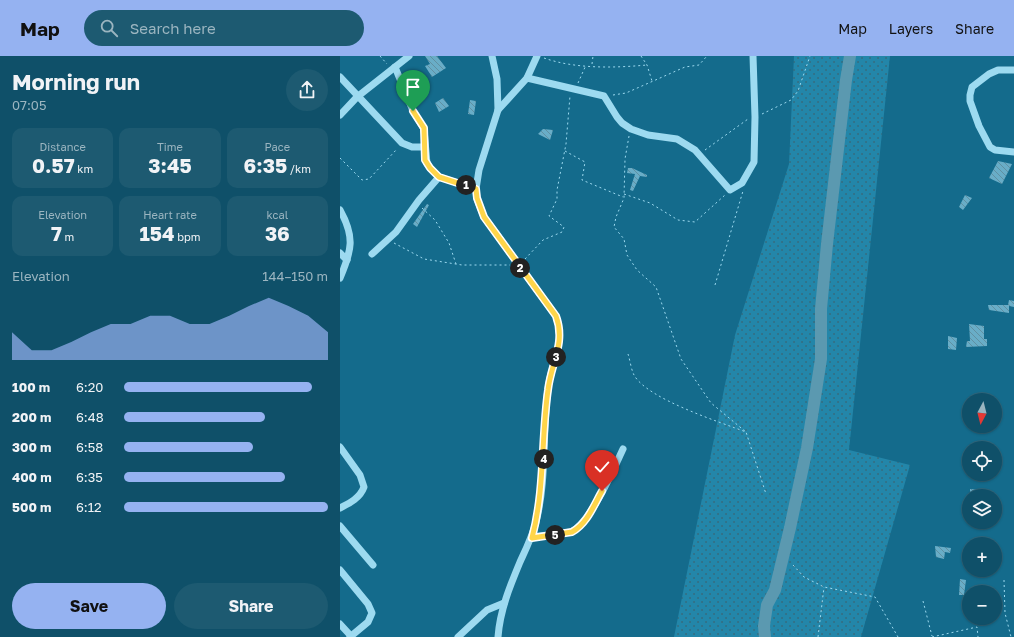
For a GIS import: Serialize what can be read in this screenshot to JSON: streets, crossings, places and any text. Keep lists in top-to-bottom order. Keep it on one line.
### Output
{"north":"bottom","page":{"header":"Map","search":"Search here","nav":["Map","Layers","Share"],"heading":["Morning run","07:05"],"stats":[["Distance","0.57 km"],["Time","3:45"],["Pace","6:35 /km"],["Elevation","7 m"],["Heart rate","154 bpm"],["kcal","36"]],"pins":["1","2","3","4","5"],"chart":["Elevation","144–150 m"],"list":[{"name":"100 m","note":"6:20"},{"name":"200 m","note":"6:48"},{"name":"300 m","note":"6:58"},{"name":"400 m","note":"6:35"},{"name":"500 m","note":"6:12"}],"map_buttons":["+","−"],"buttons":["Save","Share"]}}
